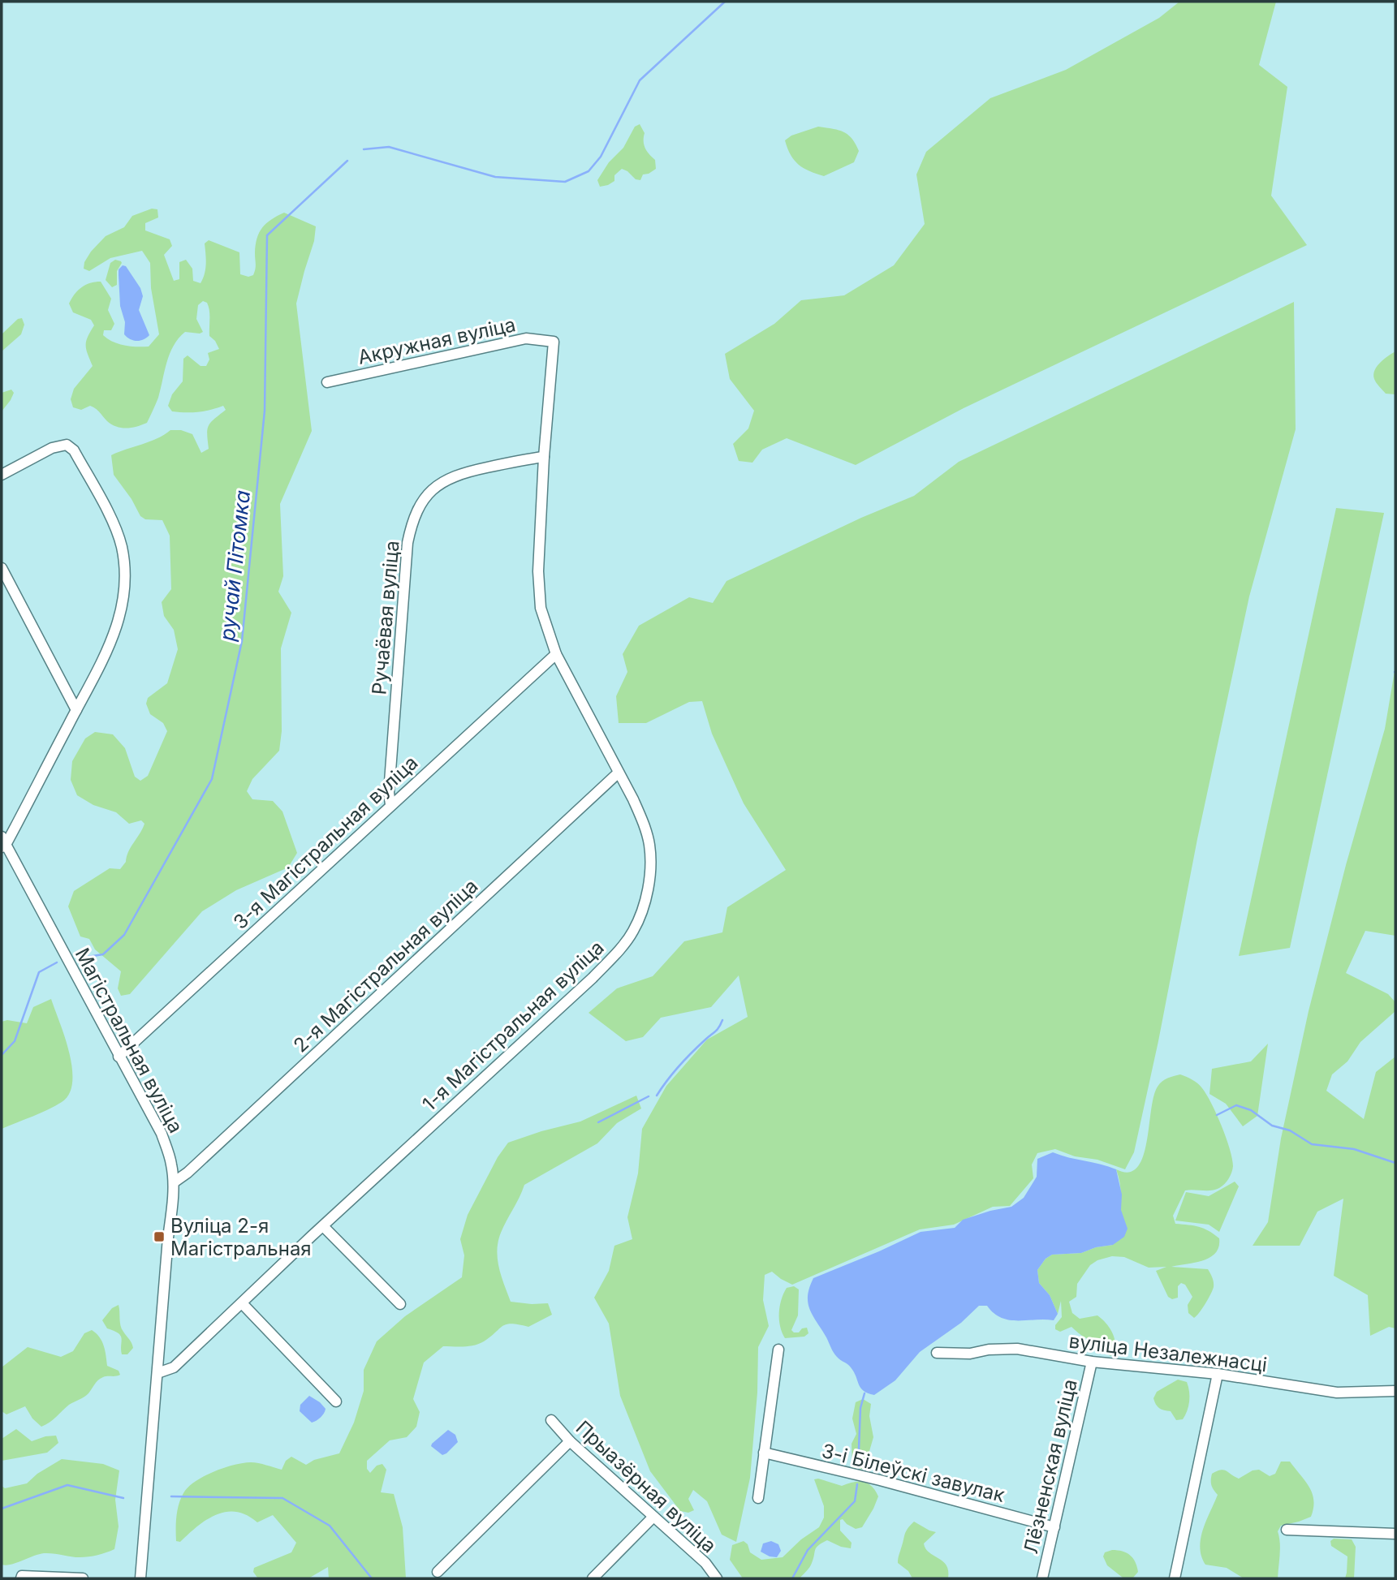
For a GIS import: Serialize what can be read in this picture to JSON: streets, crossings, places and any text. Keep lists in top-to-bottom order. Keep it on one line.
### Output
{"streets":{"street":["Акружная вуліца","Ручаёвая вуліца","3-я Магістральная вуліца","2-я Магістральная вуліца","1-я Магістральная вуліца","Магістральная вуліца","вуліца Незалежнасці","Лёзненская вуліца","3-і Білеўскі завулак","Прыазёрная вуліца"]},"crossings":[["Акружная вуліца","1-я Магістральная вуліца"],["Ручаёвая вуліца","3-я Магістральная вуліца"],["Ручаёвая вуліца","1-я Магістральная вуліца"],["3-я Магістральная вуліца","1-я Магістральная вуліца"],["3-я Магістральная вуліца","Магістральная вуліца"],["2-я Магістральная вуліца","1-я Магістральная вуліца"],["2-я Магістральная вуліца","Магістральная вуліца"],["1-я Магістральная вуліца","Магістральная вуліца"],["вуліца Незалежнасці","Лёзненская вуліца"],["Лёзненская вуліца","3-і Білеўскі завулак"]],"water":["ручай Пітомка"],"places":{"transit":["Вуліца 2-я Магістральная"]}}
